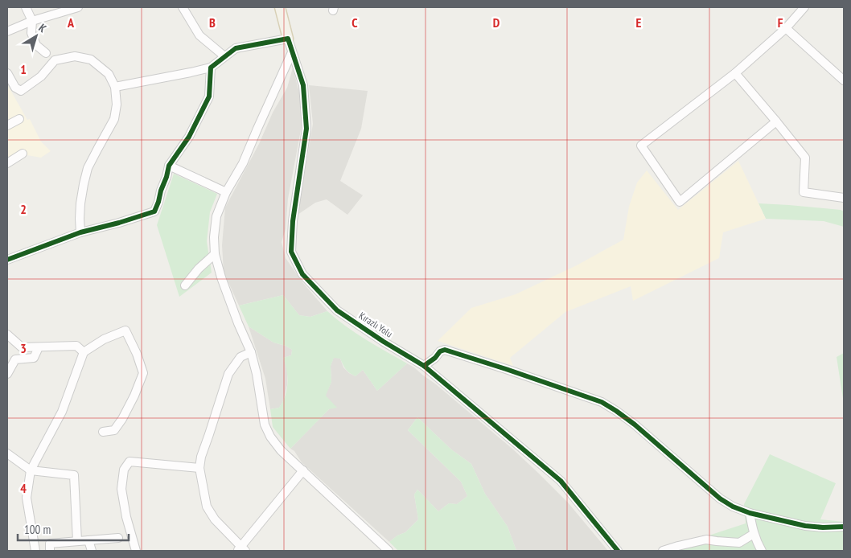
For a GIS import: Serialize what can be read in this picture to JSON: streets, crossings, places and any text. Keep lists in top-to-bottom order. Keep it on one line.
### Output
{"streets":{"street":["Kırazlı Yolu"]},"scale_bar":"100 m","north":"top right","grid":{"columns":["A","B","C","D","E","F"],"rows":["1","2","3","4"]}}
